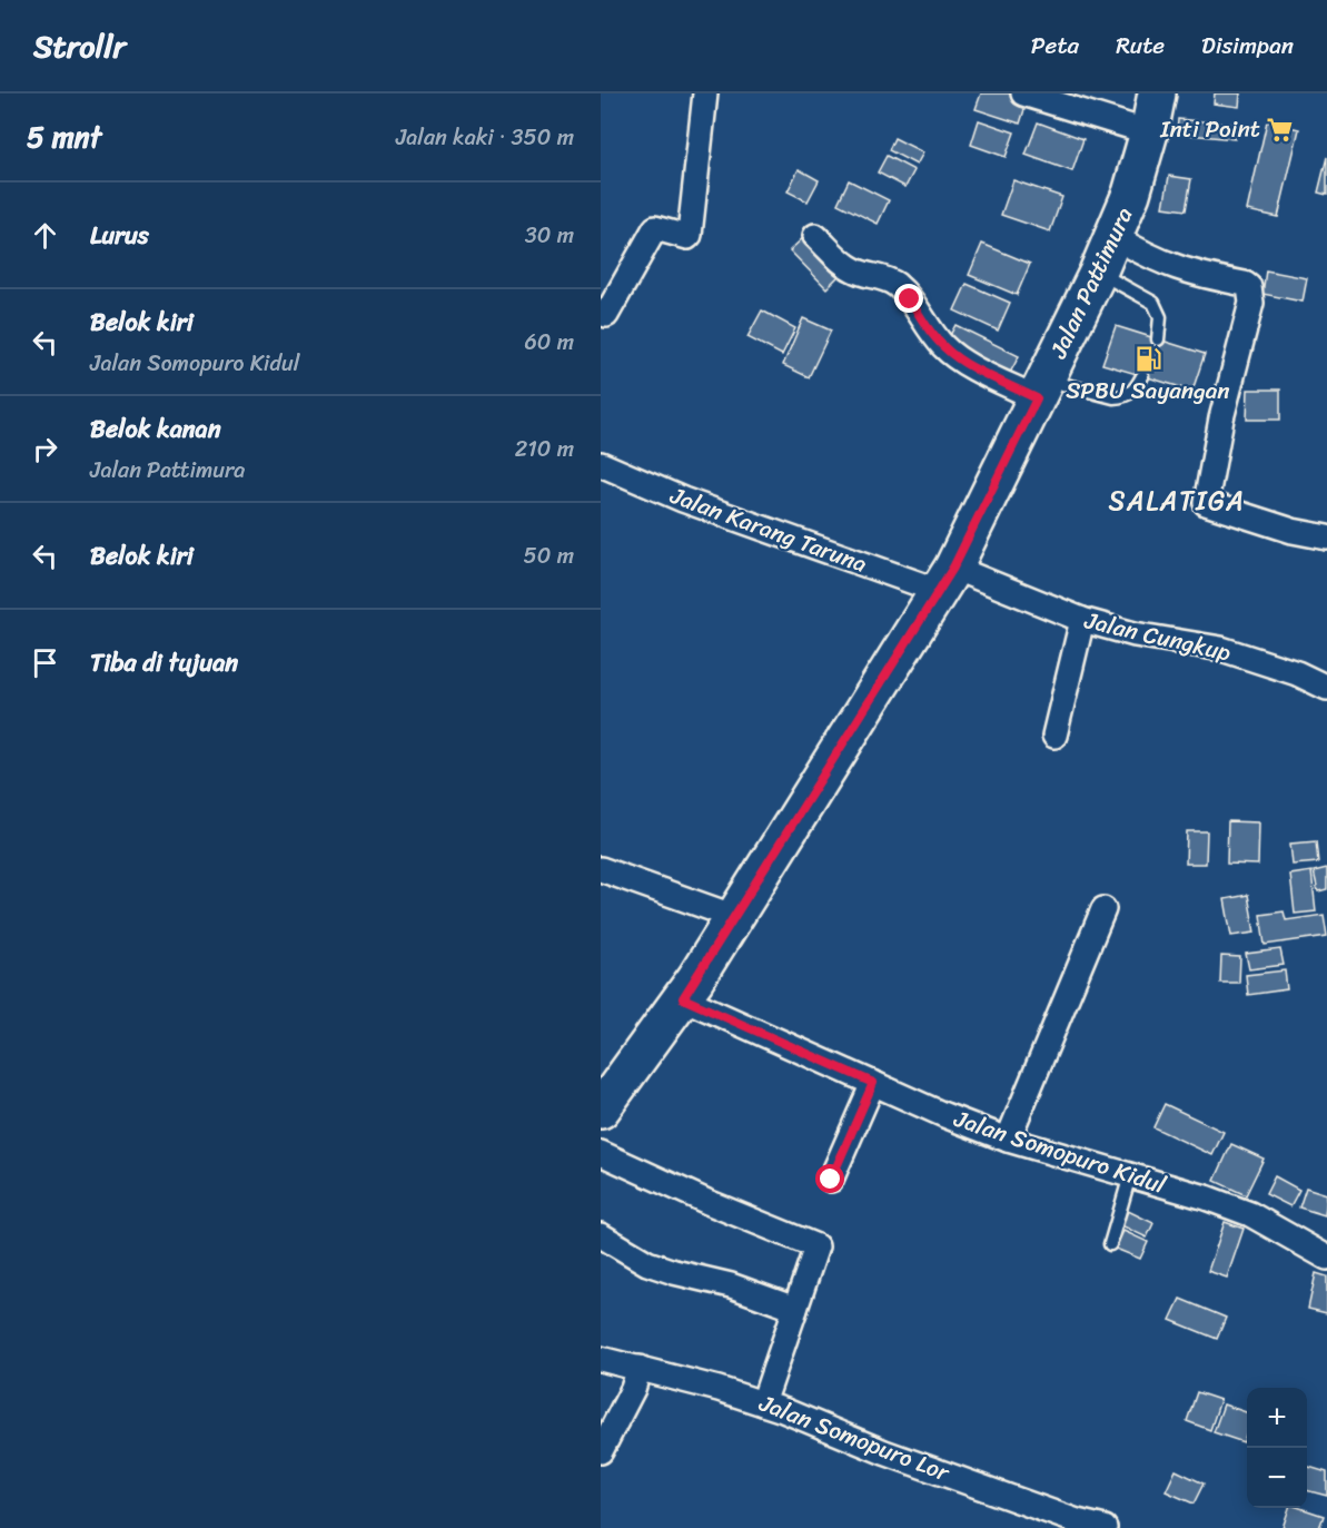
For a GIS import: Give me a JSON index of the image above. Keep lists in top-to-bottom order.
{
  "streets": {
    "main road": ["Jalan Pattimura"],
    "street": [
      "Jalan Karang Taruna",
      "Jalan Cungkup",
      "Jalan Somopuro Kidul",
      "Jalan Somopuro Lor"
    ]
  },
  "crossings": [
    ["Jalan Pattimura", "Jalan Karang Taruna"],
    ["Jalan Pattimura", "Jalan Cungkup"],
    ["Jalan Pattimura", "Jalan Somopuro Kidul"],
    ["Jalan Karang Taruna", "Jalan Cungkup"]
  ],
  "districts": ["SALATIGA"],
  "places": {
    "supermarket": ["Inti Point"],
    "fuel station": ["SPBU Sayangan"]
  },
  "page": {
    "header": "Strollr",
    "nav": ["Peta", "Rute", "Disimpan"],
    "heading": ["5 mnt", "Jalan kaki · 350 m"],
    "list": [
      ["Lurus", "30 m"],
      ["Belok kiri", "Jalan Somopuro Kidul", "60 m"],
      ["Belok kanan", "Jalan Pattimura", "210 m"],
      ["Belok kiri", "50 m"],
      "Tiba di tujuan"
    ],
    "map_buttons": ["+", "−"]
  }
}
